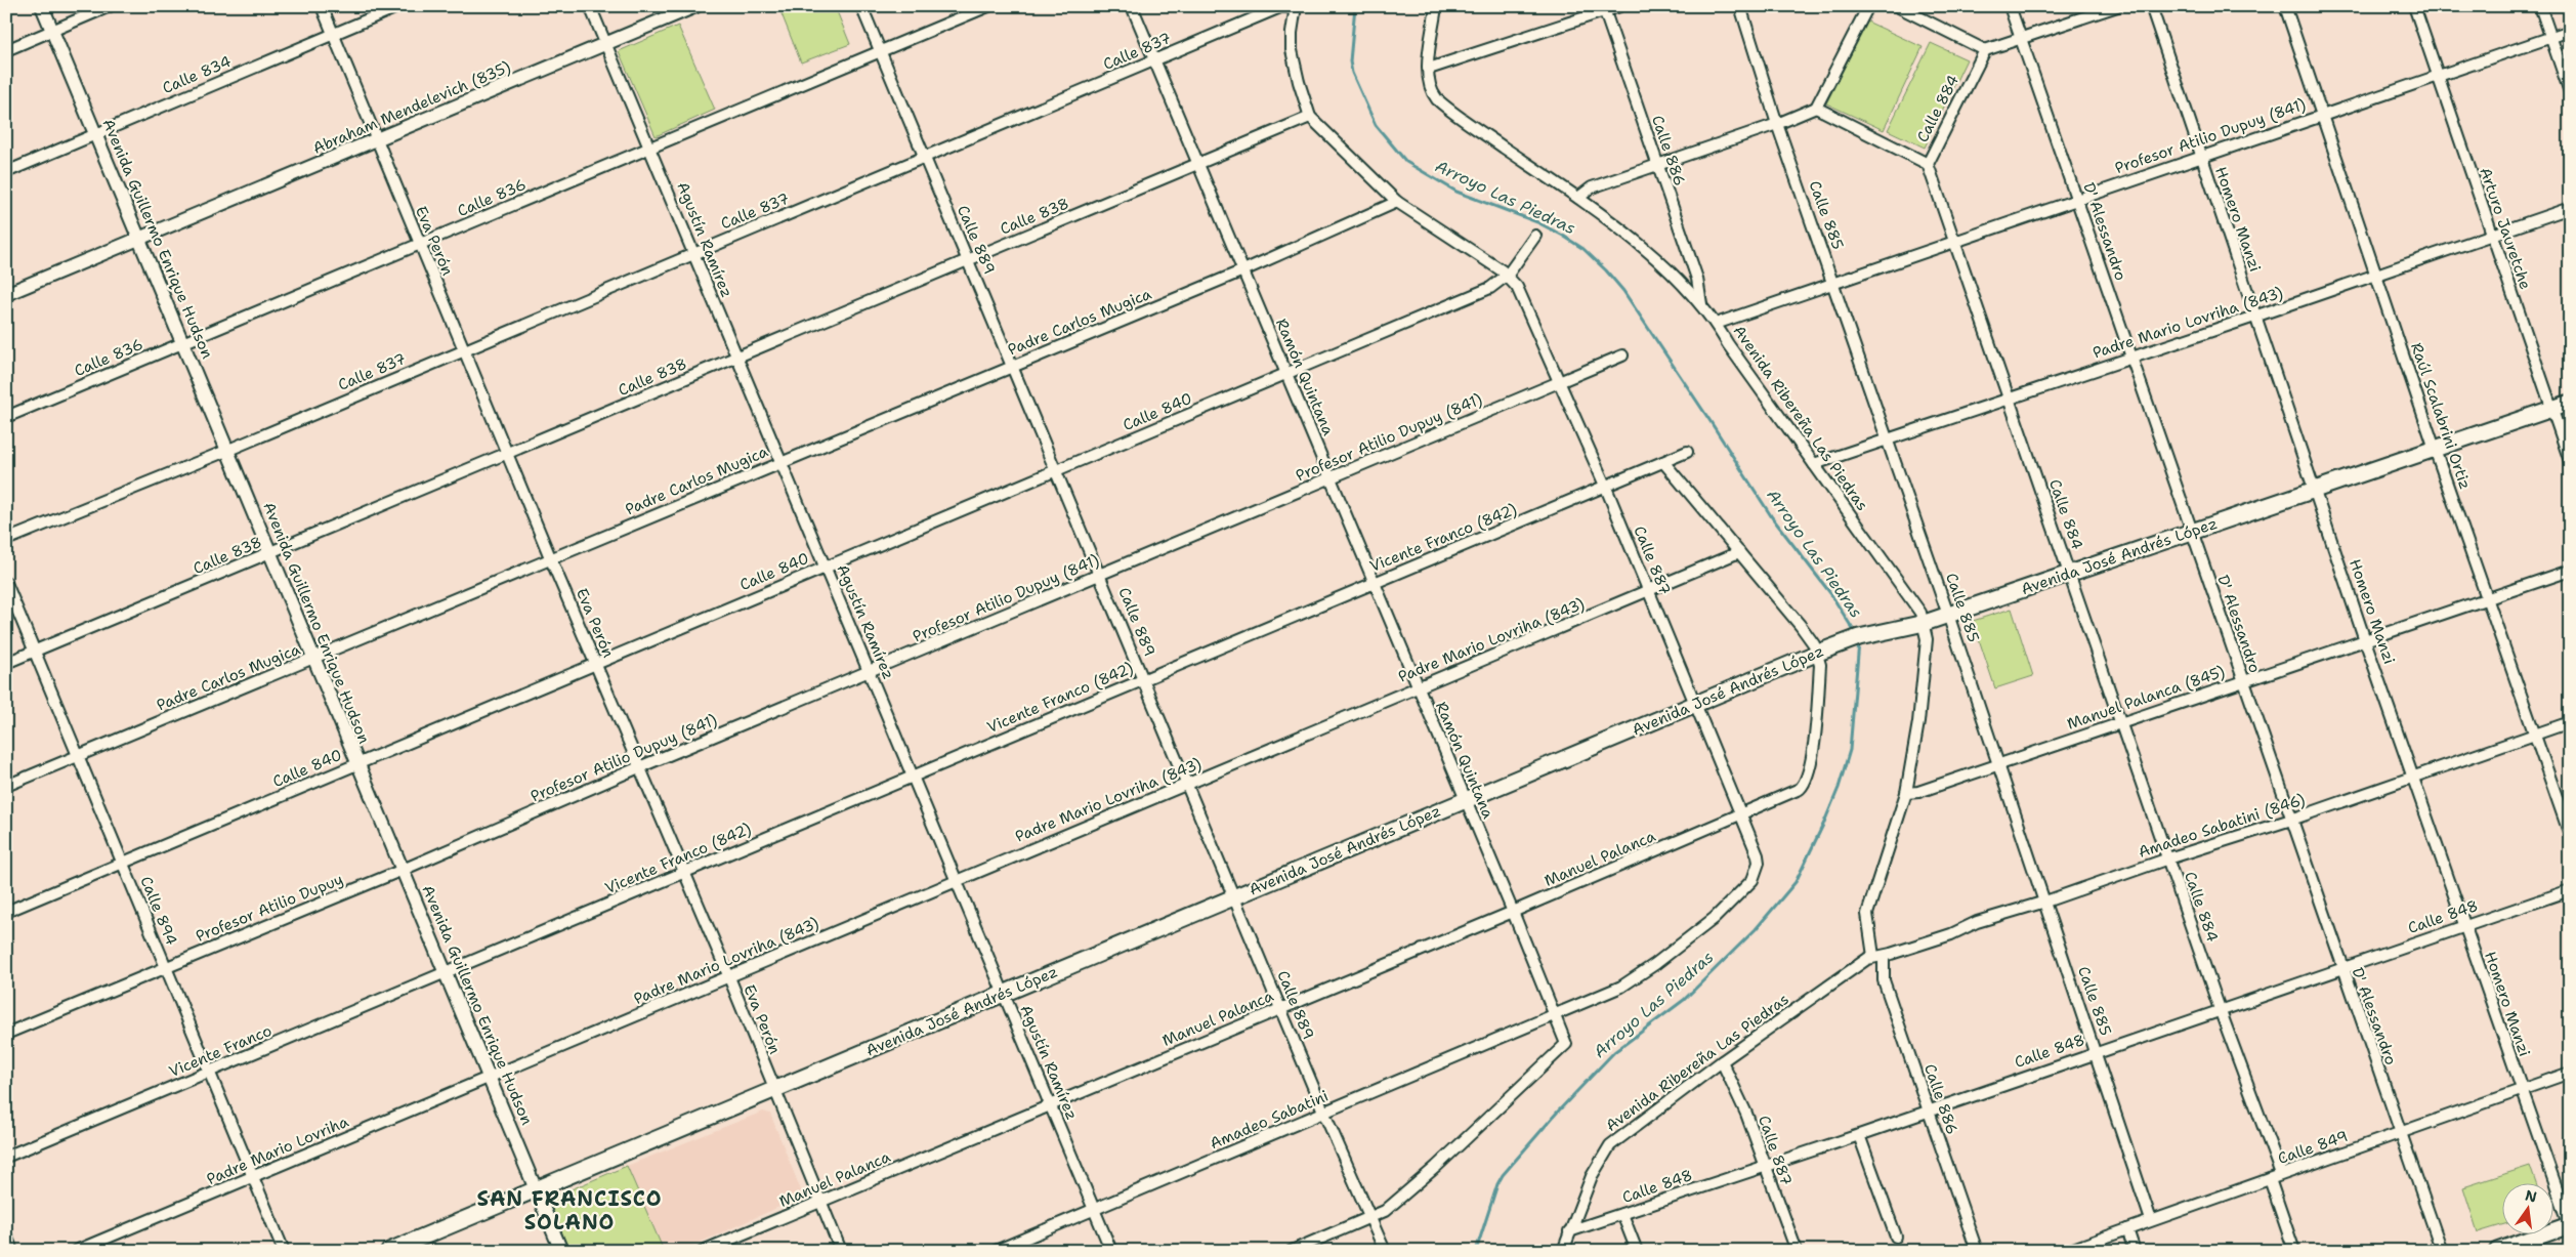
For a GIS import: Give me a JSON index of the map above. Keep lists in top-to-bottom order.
{
  "streets": {
    "main road": ["Avenida José Andrés López"],
    "street": [
      "Calle 837",
      "Calle 834",
      "Abraham Mendelevich (835)",
      "Calle 884",
      "Profesor Atilio Dupuy (841)",
      "Calle 886",
      "Calle 836",
      "Calle 885",
      "Calle 838",
      "Homero Manzi",
      "Arturo Jauretche",
      "D' Alessandro",
      "Avenida Guillermo Enrique Hudson",
      "Agustín Ramírez",
      "Calle 889",
      "Eva Perón",
      "Padre Carlos Mugica",
      "Padre Mario Lovriha (843)",
      "Ramón Quintana",
      "Calle 840",
      "Raúl Scalabrini Ortiz",
      "Avenida Ribereña Las Piedras",
      "Vicente Franco (842)",
      "Calle 887",
      "Manuel Palanca (845)",
      "Amadeo Sabatini (846)",
      "Manuel Palanca",
      "Profesor Atilio Dupuy",
      "Calle 894",
      "Calle 848",
      "Vicente Franco",
      "Amadeo Sabatini",
      "Calle 849",
      "Padre Mario Lovriha"
    ]
  },
  "crossings": [
    ["Calle 837", "Avenida Guillermo Enrique Hudson"],
    ["Calle 837", "Agustín Ramírez"],
    ["Calle 837", "Calle 889"],
    ["Calle 837", "Eva Perón"],
    ["Calle 837", "Ramón Quintana"],
    ["Calle 834", "Avenida Guillermo Enrique Hudson"],
    ["Calle 834", "Eva Perón"],
    ["Abraham Mendelevich (835)", "Avenida Guillermo Enrique Hudson"],
    ["Abraham Mendelevich (835)", "Agustín Ramírez"],
    ["Abraham Mendelevich (835)", "Eva Perón"],
    ["Calle 884", "Profesor Atilio Dupuy (841)"],
    ["Calle 884", "Padre Mario Lovriha (843)"],
    ["Calle 884", "Avenida José Andrés López"],
    ["Calle 884", "Manuel Palanca (845)"],
    ["Calle 884", "Amadeo Sabatini (846)"],
    ["Calle 884", "Calle 848"],
    ["Calle 884", "Calle 849"],
    ["Profesor Atilio Dupuy (841)", "Calle 885"],
    ["Profesor Atilio Dupuy (841)", "Homero Manzi"],
    ["Profesor Atilio Dupuy (841)", "Arturo Jauretche"],
    ["Profesor Atilio Dupuy (841)", "D' Alessandro"],
    ["Profesor Atilio Dupuy (841)", "Avenida Guillermo Enrique Hudson"],
    ["Profesor Atilio Dupuy (841)", "Agustín Ramírez"],
    ["Profesor Atilio Dupuy (841)", "Calle 889"],
    ["Profesor Atilio Dupuy (841)", "Eva Perón"],
    ["Profesor Atilio Dupuy (841)", "Ramón Quintana"],
    ["Profesor Atilio Dupuy (841)", "Raúl Scalabrini Ortiz"],
    ["Profesor Atilio Dupuy (841)", "Avenida Ribereña Las Piedras"],
    ["Profesor Atilio Dupuy (841)", "Calle 887"],
    ["Profesor Atilio Dupuy (841)", "Profesor Atilio Dupuy"],
    ["Calle 886", "Avenida Ribereña Las Piedras"],
    ["Calle 886", "Amadeo Sabatini (846)"],
    ["Calle 886", "Calle 848"],
    ["Calle 836", "Avenida Guillermo Enrique Hudson"],
    ["Calle 836", "Agustín Ramírez"],
    ["Calle 836", "Calle 889"],
    ["Calle 836", "Eva Perón"],
    ["Calle 885", "Padre Mario Lovriha (843)"],
    ["Calle 885", "Avenida José Andrés López"],
    ["Calle 885", "Manuel Palanca (845)"],
    ["Calle 885", "Amadeo Sabatini (846)"],
    ["Calle 885", "Calle 848"],
    ["Calle 885", "Calle 849"],
    ["Calle 838", "Avenida Guillermo Enrique Hudson"],
    ["Calle 838", "Agustín Ramírez"],
    ["Calle 838", "Calle 889"],
    ["Calle 838", "Eva Perón"],
    ["Calle 838", "Ramón Quintana"],
    ["Calle 838", "Calle 894"],
    ["Homero Manzi", "Padre Mario Lovriha (843)"],
    ["Homero Manzi", "Avenida José Andrés López"],
    ["Homero Manzi", "Manuel Palanca (845)"],
    ["Homero Manzi", "Amadeo Sabatini (846)"],
    ["Homero Manzi", "Calle 848"],
    ["Homero Manzi", "Calle 849"],
    ["Arturo Jauretche", "Padre Mario Lovriha (843)"],
    ["Arturo Jauretche", "Avenida José Andrés López"],
    ["D' Alessandro", "Padre Mario Lovriha (843)"],
    ["D' Alessandro", "Avenida José Andrés López"],
    ["D' Alessandro", "Manuel Palanca (845)"],
    ["D' Alessandro", "Amadeo Sabatini (846)"],
    ["D' Alessandro", "Calle 848"],
    ["D' Alessandro", "Calle 849"],
    ["Avenida Guillermo Enrique Hudson", "Padre Carlos Mugica"],
    ["Avenida Guillermo Enrique Hudson", "Padre Mario Lovriha (843)"],
    ["Avenida Guillermo Enrique Hudson", "Calle 840"],
    ["Avenida Guillermo Enrique Hudson", "Vicente Franco (842)"],
    ["Avenida Guillermo Enrique Hudson", "Avenida José Andrés López"],
    ["Avenida Guillermo Enrique Hudson", "Profesor Atilio Dupuy"],
    ["Avenida Guillermo Enrique Hudson", "Vicente Franco"],
    ["Avenida Guillermo Enrique Hudson", "Padre Mario Lovriha"],
    ["Agustín Ramírez", "Padre Carlos Mugica"],
    ["Agustín Ramírez", "Padre Mario Lovriha (843)"],
    ["Agustín Ramírez", "Calle 840"],
    ["Agustín Ramírez", "Vicente Franco (842)"],
    ["Agustín Ramírez", "Avenida José Andrés López"],
    ["Agustín Ramírez", "Manuel Palanca"],
    ["Agustín Ramírez", "Amadeo Sabatini"],
    ["Calle 889", "Padre Carlos Mugica"],
    ["Calle 889", "Padre Mario Lovriha (843)"],
    ["Calle 889", "Ramón Quintana"],
    ["Calle 889", "Calle 840"],
    ["Calle 889", "Vicente Franco (842)"],
    ["Calle 889", "Avenida José Andrés López"],
    ["Calle 889", "Manuel Palanca"],
    ["Calle 889", "Amadeo Sabatini"],
    ["Eva Perón", "Padre Carlos Mugica"],
    ["Eva Perón", "Padre Mario Lovriha (843)"],
    ["Eva Perón", "Calle 840"],
    ["Eva Perón", "Vicente Franco (842)"],
    ["Eva Perón", "Avenida José Andrés López"],
    ["Eva Perón", "Manuel Palanca"],
    ["Padre Carlos Mugica", "Ramón Quintana"],
    ["Padre Carlos Mugica", "Calle 894"],
    ["Padre Mario Lovriha (843)", "Ramón Quintana"],
    ["Padre Mario Lovriha (843)", "Raúl Scalabrini Ortiz"],
    ["Padre Mario Lovriha (843)", "Avenida Ribereña Las Piedras"],
    ["Padre Mario Lovriha (843)", "Calle 887"],
    ["Padre Mario Lovriha (843)", "Padre Mario Lovriha"],
    ["Ramón Quintana", "Calle 840"],
    ["Ramón Quintana", "Vicente Franco (842)"],
    ["Ramón Quintana", "Avenida José Andrés López"],
    ["Ramón Quintana", "Calle 887"],
    ["Ramón Quintana", "Manuel Palanca"],
    ["Ramón Quintana", "Amadeo Sabatini"],
    ["Calle 840", "Calle 887"],
    ["Calle 840", "Calle 894"],
    ["Raúl Scalabrini Ortiz", "Avenida José Andrés López"],
    ["Raúl Scalabrini Ortiz", "Manuel Palanca (845)"],
    ["Raúl Scalabrini Ortiz", "Amadeo Sabatini (846)"],
    ["Avenida Ribereña Las Piedras", "Avenida José Andrés López"],
    ["Avenida Ribereña Las Piedras", "Calle 887"],
    ["Avenida Ribereña Las Piedras", "Manuel Palanca (845)"],
    ["Avenida Ribereña Las Piedras", "Amadeo Sabatini (846)"],
    ["Avenida Ribereña Las Piedras", "Calle 848"],
    ["Vicente Franco (842)", "Calle 887"],
    ["Vicente Franco (842)", "Vicente Franco"],
    ["Avenida José Andrés López", "Calle 887"],
    ["Avenida José Andrés López", "Manuel Palanca"],
    ["Calle 887", "Manuel Palanca"],
    ["Calle 887", "Calle 848"],
    ["Calle 887", "Amadeo Sabatini"],
    ["Profesor Atilio Dupuy", "Calle 894"],
    ["Calle 894", "Vicente Franco"],
    ["Calle 894", "Padre Mario Lovriha"]
  ],
  "districts": ["SAN FRANCISCO SOLANO"],
  "water": ["Arroyo Las Piedras"],
  "north": "top"
}
